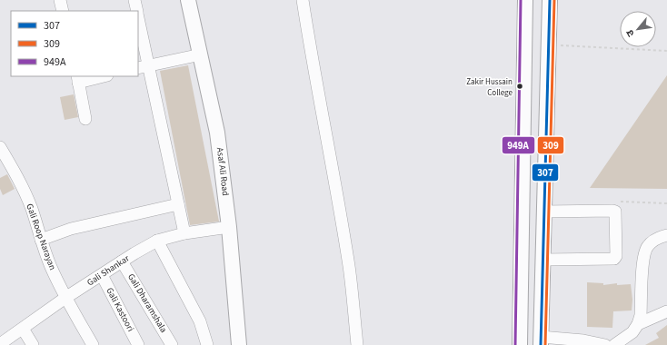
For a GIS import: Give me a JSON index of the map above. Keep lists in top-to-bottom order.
{
  "streets": {
    "main road": ["Asaf Ali Road"],
    "street": [
      "Gali Roop Narayan",
      "Gali Shankar",
      "Gali Dharamshala",
      "Gali Kastoori"
    ]
  },
  "crossings": [
    ["Asaf Ali Road", "Gali Shankar"],
    ["Gali Roop Narayan", "Gali Shankar"],
    ["Gali Shankar", "Gali Dharamshala"],
    ["Gali Shankar", "Gali Kastoori"]
  ],
  "places": ["Zakir Hussain College"],
  "lines": ["transit line 307", "transit line 309", "transit line 949A"],
  "legend": ["307", "309", "949A"],
  "north": "bottom left"
}
